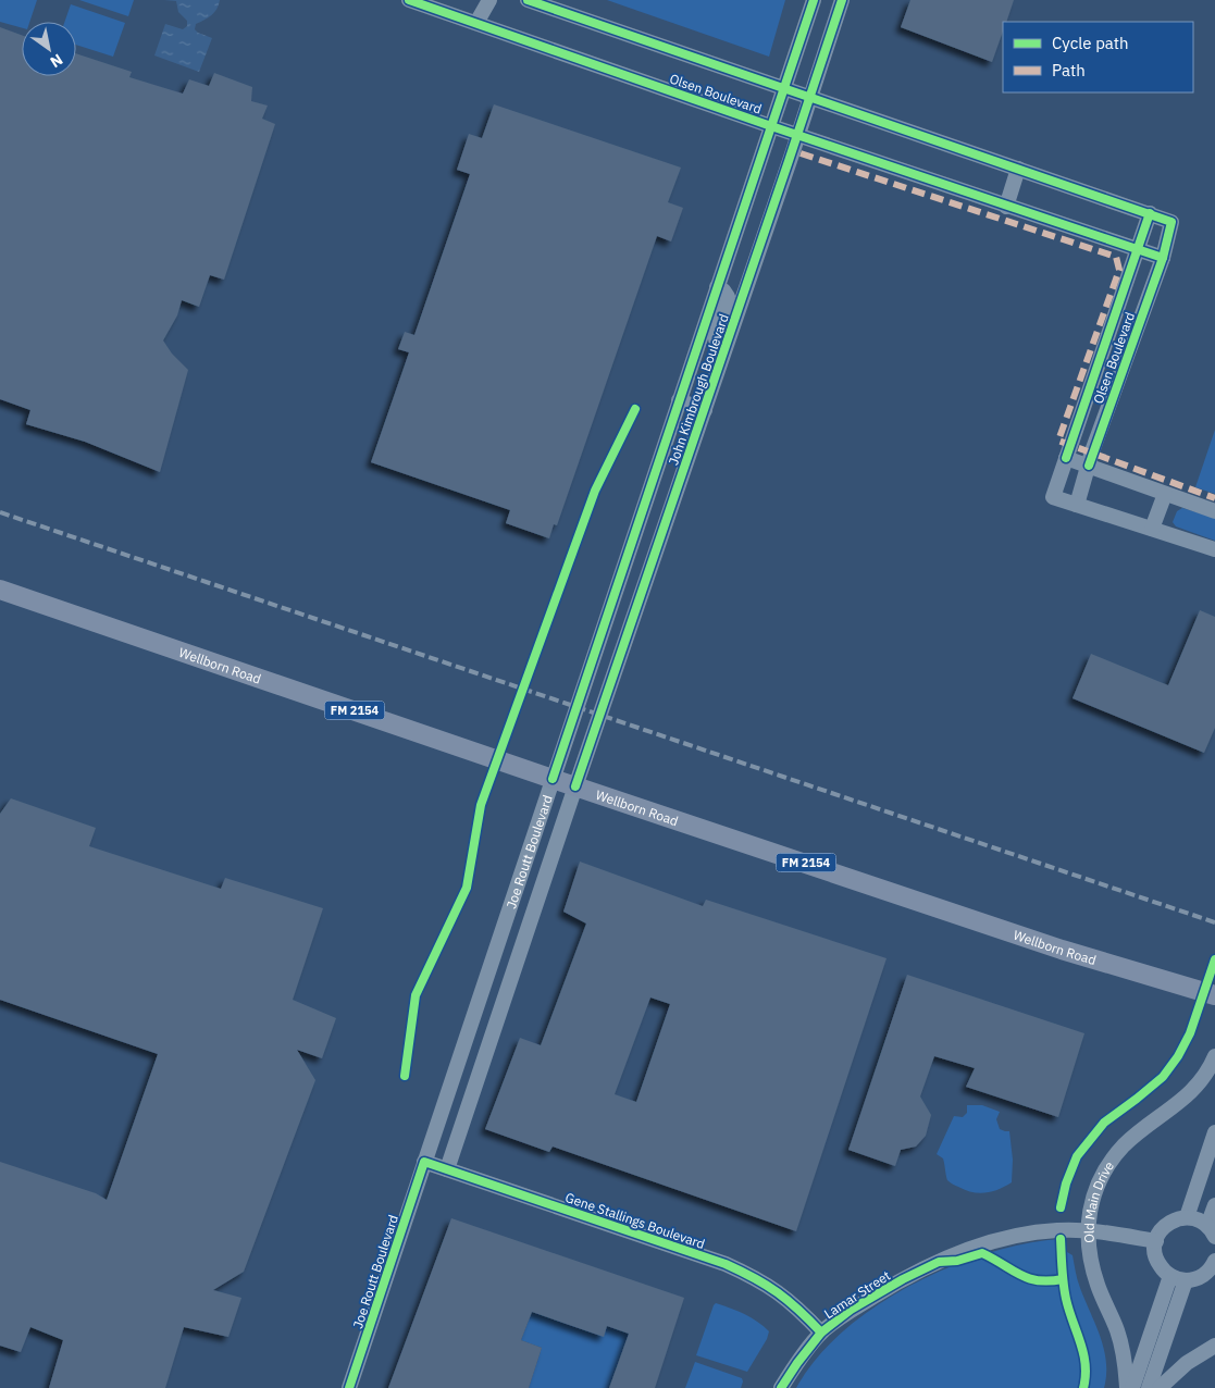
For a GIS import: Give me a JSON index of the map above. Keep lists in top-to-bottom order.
{
  "streets": {
    "main road": ["Wellborn Road", "FM 2154"],
    "street": [
      "Olsen Boulevard",
      "John Kimbrough Boulevard",
      "Joe Routt Boulevard",
      "Old Main Drive",
      "Gene Stallings Boulevard",
      "Lamar Street"
    ]
  },
  "crossings": [
    ["Olsen Boulevard", "John Kimbrough Boulevard"],
    ["John Kimbrough Boulevard", "Wellborn Road"],
    ["John Kimbrough Boulevard", "Joe Routt Boulevard"],
    ["Wellborn Road", "Joe Routt Boulevard"],
    ["Joe Routt Boulevard", "Gene Stallings Boulevard"],
    ["Old Main Drive", "Lamar Street"],
    ["Gene Stallings Boulevard", "Lamar Street"]
  ],
  "legend": ["Cycle path", "Path"],
  "north": "bottom right"
}
